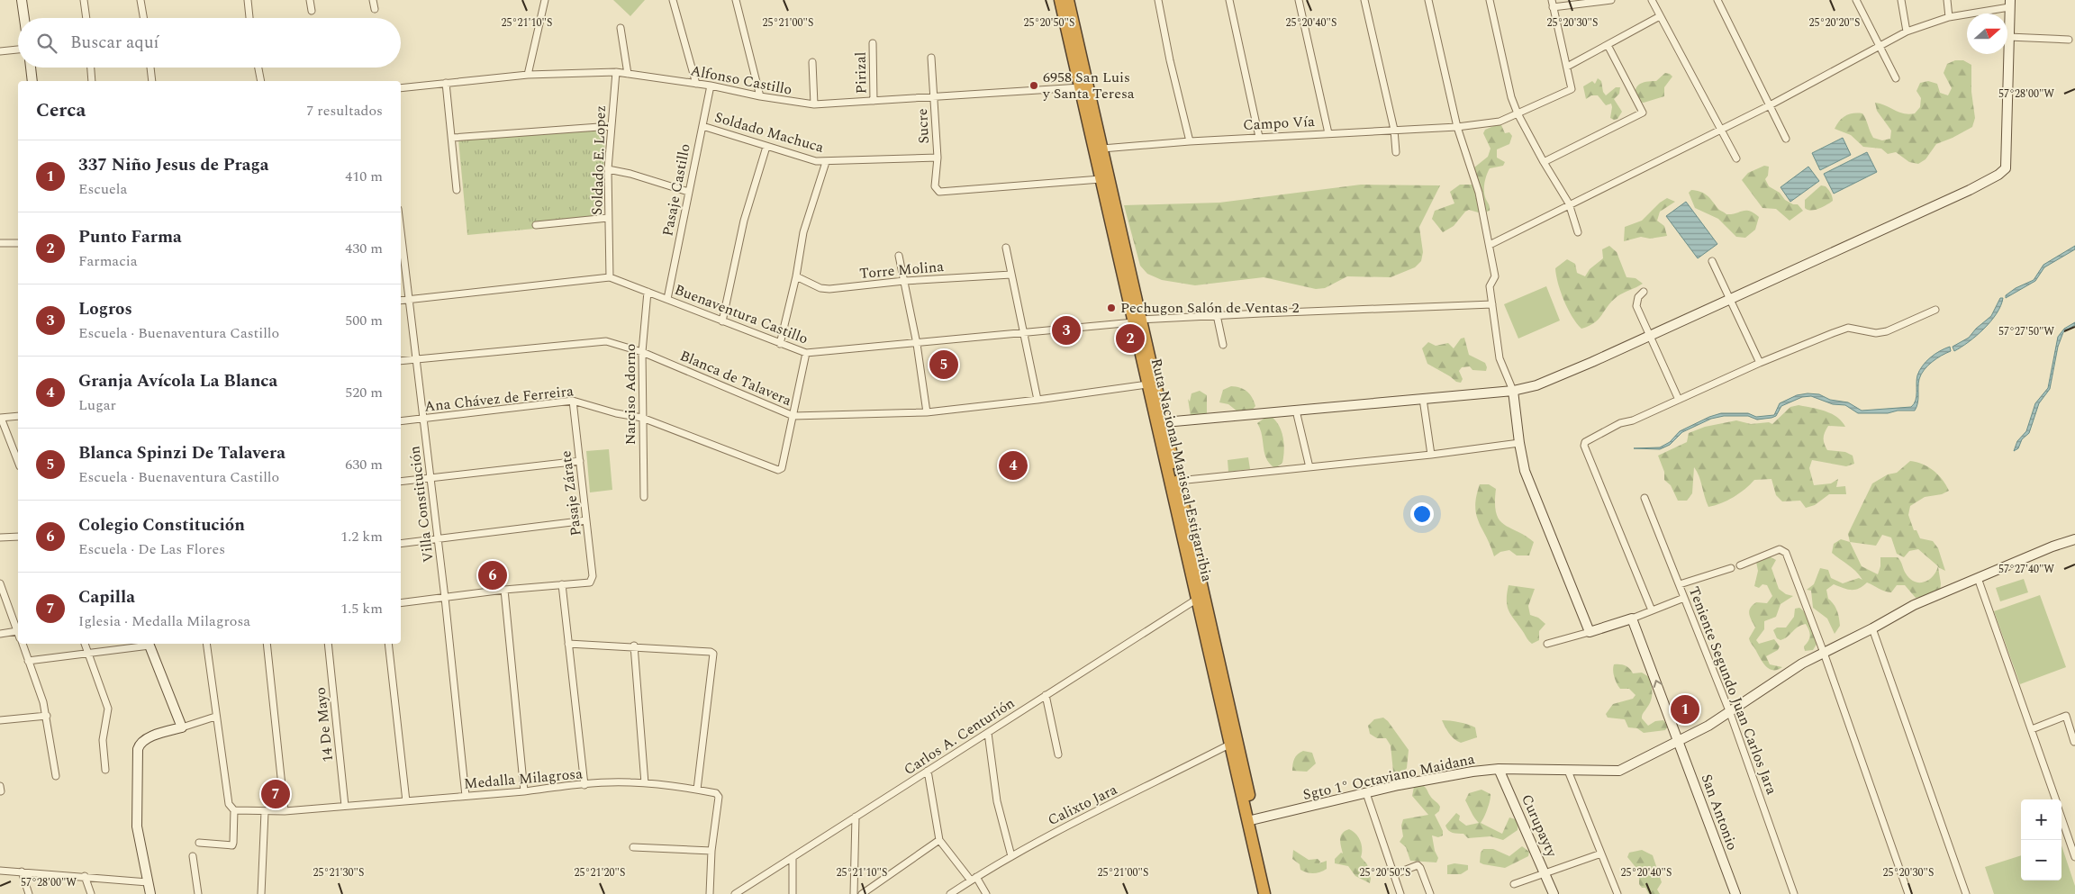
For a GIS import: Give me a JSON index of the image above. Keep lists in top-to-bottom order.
{
  "streets": {
    "highway": ["Ruta Nacional Mariscal Estigarribia"],
    "street": [
      "Pirizal",
      "Alfonso Castillo",
      "Campo Vía",
      "Sucre",
      "Soldado Machuca",
      "Soldado E. Lopez",
      "Pasaje Castillo",
      "Torre Molina",
      "Buenaventura Castillo",
      "Blanca de Talavera",
      "Narciso Adorno",
      "Ana Chávez de Ferreira",
      "Pasaje Zárate",
      "Villa Constitución",
      "Teniente Segundo Juan Carlos Jara",
      "14 De Mayo",
      "Carlos A. Centurión",
      "Sgto 1° Octaviano Maidana",
      "Medalla Milagrosa",
      "Calixto Jara",
      "San Antonio",
      "Curupayty"
    ]
  },
  "crossings": [
    ["Pirizal", "Alfonso Castillo"],
    ["Alfonso Castillo", "Sucre"],
    ["Alfonso Castillo", "Soldado E. Lopez"],
    ["Alfonso Castillo", "Pasaje Castillo"],
    ["Alfonso Castillo", "Ruta Nacional Mariscal Estigarribia"],
    ["Campo Vía", "Ruta Nacional Mariscal Estigarribia"],
    ["Sucre", "Soldado Machuca"],
    ["Sucre", "Ruta Nacional Mariscal Estigarribia"],
    ["Soldado Machuca", "Pasaje Castillo"],
    ["Soldado E. Lopez", "Buenaventura Castillo"],
    ["Pasaje Castillo", "Buenaventura Castillo"],
    ["Buenaventura Castillo", "Narciso Adorno"],
    ["Buenaventura Castillo", "Ruta Nacional Mariscal Estigarribia"],
    ["Buenaventura Castillo", "Villa Constitución"],
    ["Blanca de Talavera", "Narciso Adorno"],
    ["Blanca de Talavera", "Ana Chávez de Ferreira"],
    ["Blanca de Talavera", "Ruta Nacional Mariscal Estigarribia"],
    ["Blanca de Talavera", "Villa Constitución"],
    ["Narciso Adorno", "Ana Chávez de Ferreira"],
    ["Ana Chávez de Ferreira", "Pasaje Zárate"],
    ["Ana Chávez de Ferreira", "Villa Constitución"],
    ["Ruta Nacional Mariscal Estigarribia", "Carlos A. Centurión"],
    ["Ruta Nacional Mariscal Estigarribia", "Sgto 1° Octaviano Maidana"],
    ["Ruta Nacional Mariscal Estigarribia", "Calixto Jara"],
    ["Villa Constitución", "Medalla Milagrosa"],
    ["Teniente Segundo Juan Carlos Jara", "Sgto 1° Octaviano Maidana"],
    ["14 De Mayo", "Medalla Milagrosa"],
    ["Sgto 1° Octaviano Maidana", "San Antonio"],
    ["Sgto 1° Octaviano Maidana", "Curupayty"]
  ],
  "one_way": ["San Antonio"],
  "places": ["6958 San Luis y Santa Teresa", "Pechugon Salón de Ventas 2"],
  "north": "right",
  "page": {
    "search": "Buscar aquí",
    "heading": ["Cerca", "7 resultados"],
    "list": [
      {
        "mark": "1",
        "name": "337 Niño Jesus de Praga",
        "note": "Escuela",
        "value": "410 m"
      },
      {
        "mark": "2",
        "name": "Punto Farma",
        "note": "Farmacia",
        "value": "430 m"
      },
      {
        "mark": "3",
        "name": "Logros",
        "note": "Escuela · Buenaventura Castillo",
        "value": "500 m"
      },
      {
        "mark": "4",
        "name": "Granja Avícola La Blanca",
        "note": "Lugar",
        "value": "520 m"
      },
      {
        "mark": "5",
        "name": "Blanca Spinzi De Talavera",
        "note": "Escuela · Buenaventura Castillo",
        "value": "630 m"
      },
      {
        "mark": "6",
        "name": "Colegio Constitución",
        "note": "Escuela · De Las Flores",
        "value": "1.2 km"
      },
      {
        "mark": "7",
        "name": "Capilla",
        "note": "Iglesia · Medalla Milagrosa",
        "value": "1.5 km"
      }
    ],
    "pins": [
      "3",
      "2",
      "5",
      "4",
      "6",
      "1",
      "7"
    ],
    "map_buttons": ["+", "−"]
  },
  "coordinates": [
    "25°20'30\"S",
    "25°21'10\"S",
    "25°21'00\"S",
    "25°20'50\"S",
    "25°20'40\"S",
    "25°20'20\"S",
    "57°28'00\"W",
    "57°27'50\"W",
    "57°27'40\"W",
    "25°21'30\"S",
    "25°21'20\"S"
  ]
}
